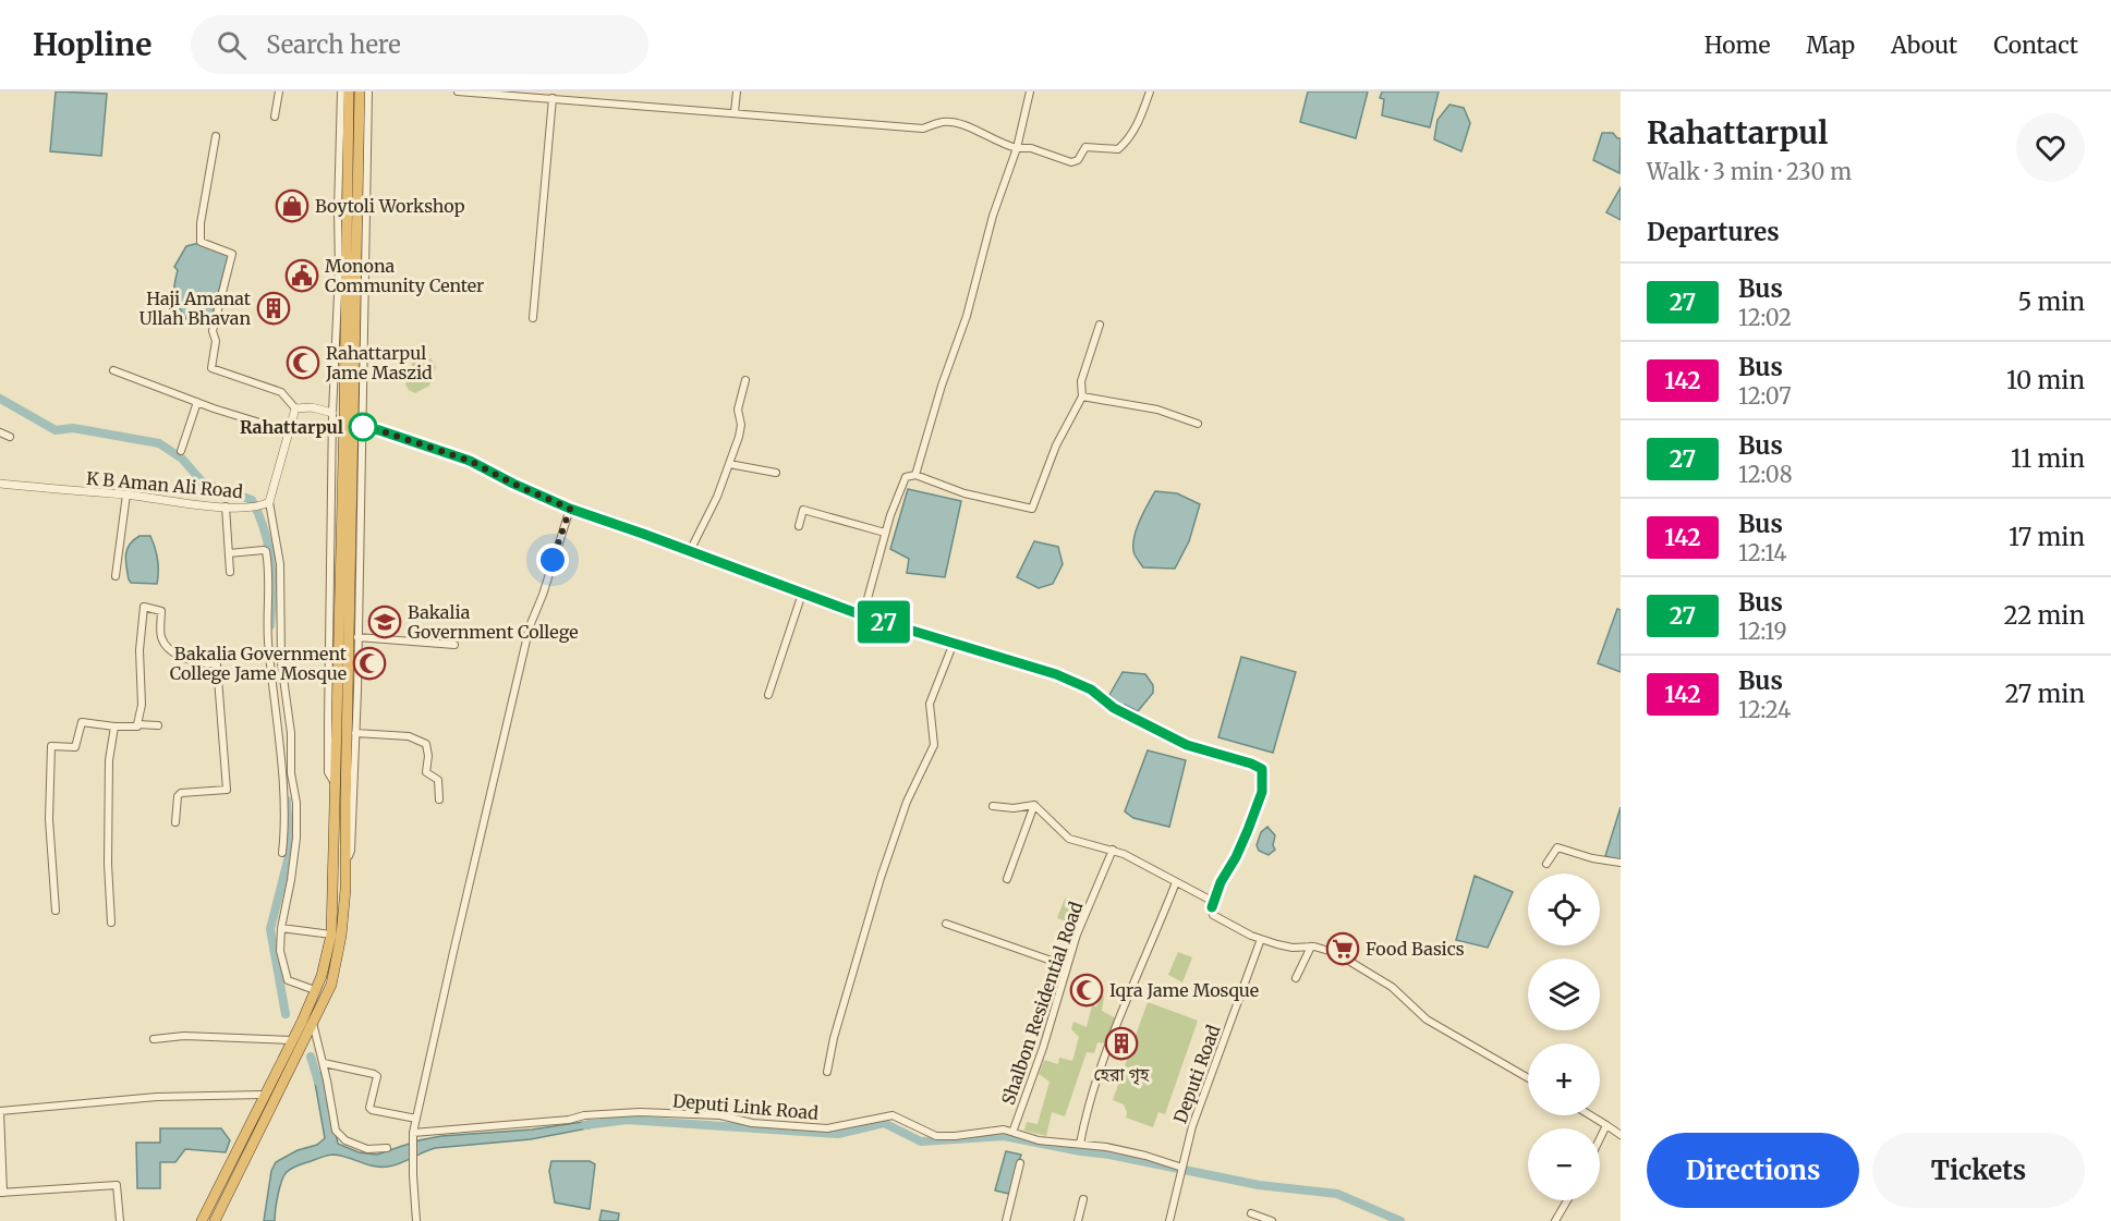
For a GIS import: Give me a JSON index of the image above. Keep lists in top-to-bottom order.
{
  "streets": {
    "street": [
      "K B Aman Ali Road",
      "Shalbon Residential Road",
      "Deputi Road",
      "Deputi Link Road"
    ]
  },
  "crossings": [
    ["Deputi Road", "Deputi Link Road"]
  ],
  "places": {
    "shop": ["Boytoli Workshop"],
    "public building": ["Monona Community Center"],
    "building": ["Haji Amanat Ullah Bhavan", "হেরা গৃহ"],
    "mosque": ["Rahattarpul Jame Maszid", "Bakalia Government College Jame Mosque", "Iqra Jame Mosque"],
    "other": ["Rahattarpul"],
    "school or university": ["Bakalia Government College"],
    "supermarket": ["Food Basics"]
  },
  "lines": ["bus line 27"],
  "page": {
    "header": "Hopline",
    "search": "Search here",
    "nav": [
      "Home",
      "Map",
      "About",
      "Contact"
    ],
    "on_map": "27",
    "heading": [
      ["Rahattarpul", "Walk · 3 min · 230 m"],
      "Departures"
    ],
    "list": [
      {
        "mark": "27",
        "name": "Bus",
        "note": "12:02",
        "value": "5 min"
      },
      {
        "mark": "142",
        "name": "Bus",
        "note": "12:07",
        "value": "10 min"
      },
      {
        "mark": "27",
        "name": "Bus",
        "note": "12:08",
        "value": "11 min"
      },
      {
        "mark": "142",
        "name": "Bus",
        "note": "12:14",
        "value": "17 min"
      },
      {
        "mark": "27",
        "name": "Bus",
        "note": "12:19",
        "value": "22 min"
      },
      {
        "mark": "142",
        "name": "Bus",
        "note": "12:24",
        "value": "27 min"
      }
    ],
    "map_buttons": ["+", "−"],
    "buttons": ["Directions", "Tickets"]
  }
}
